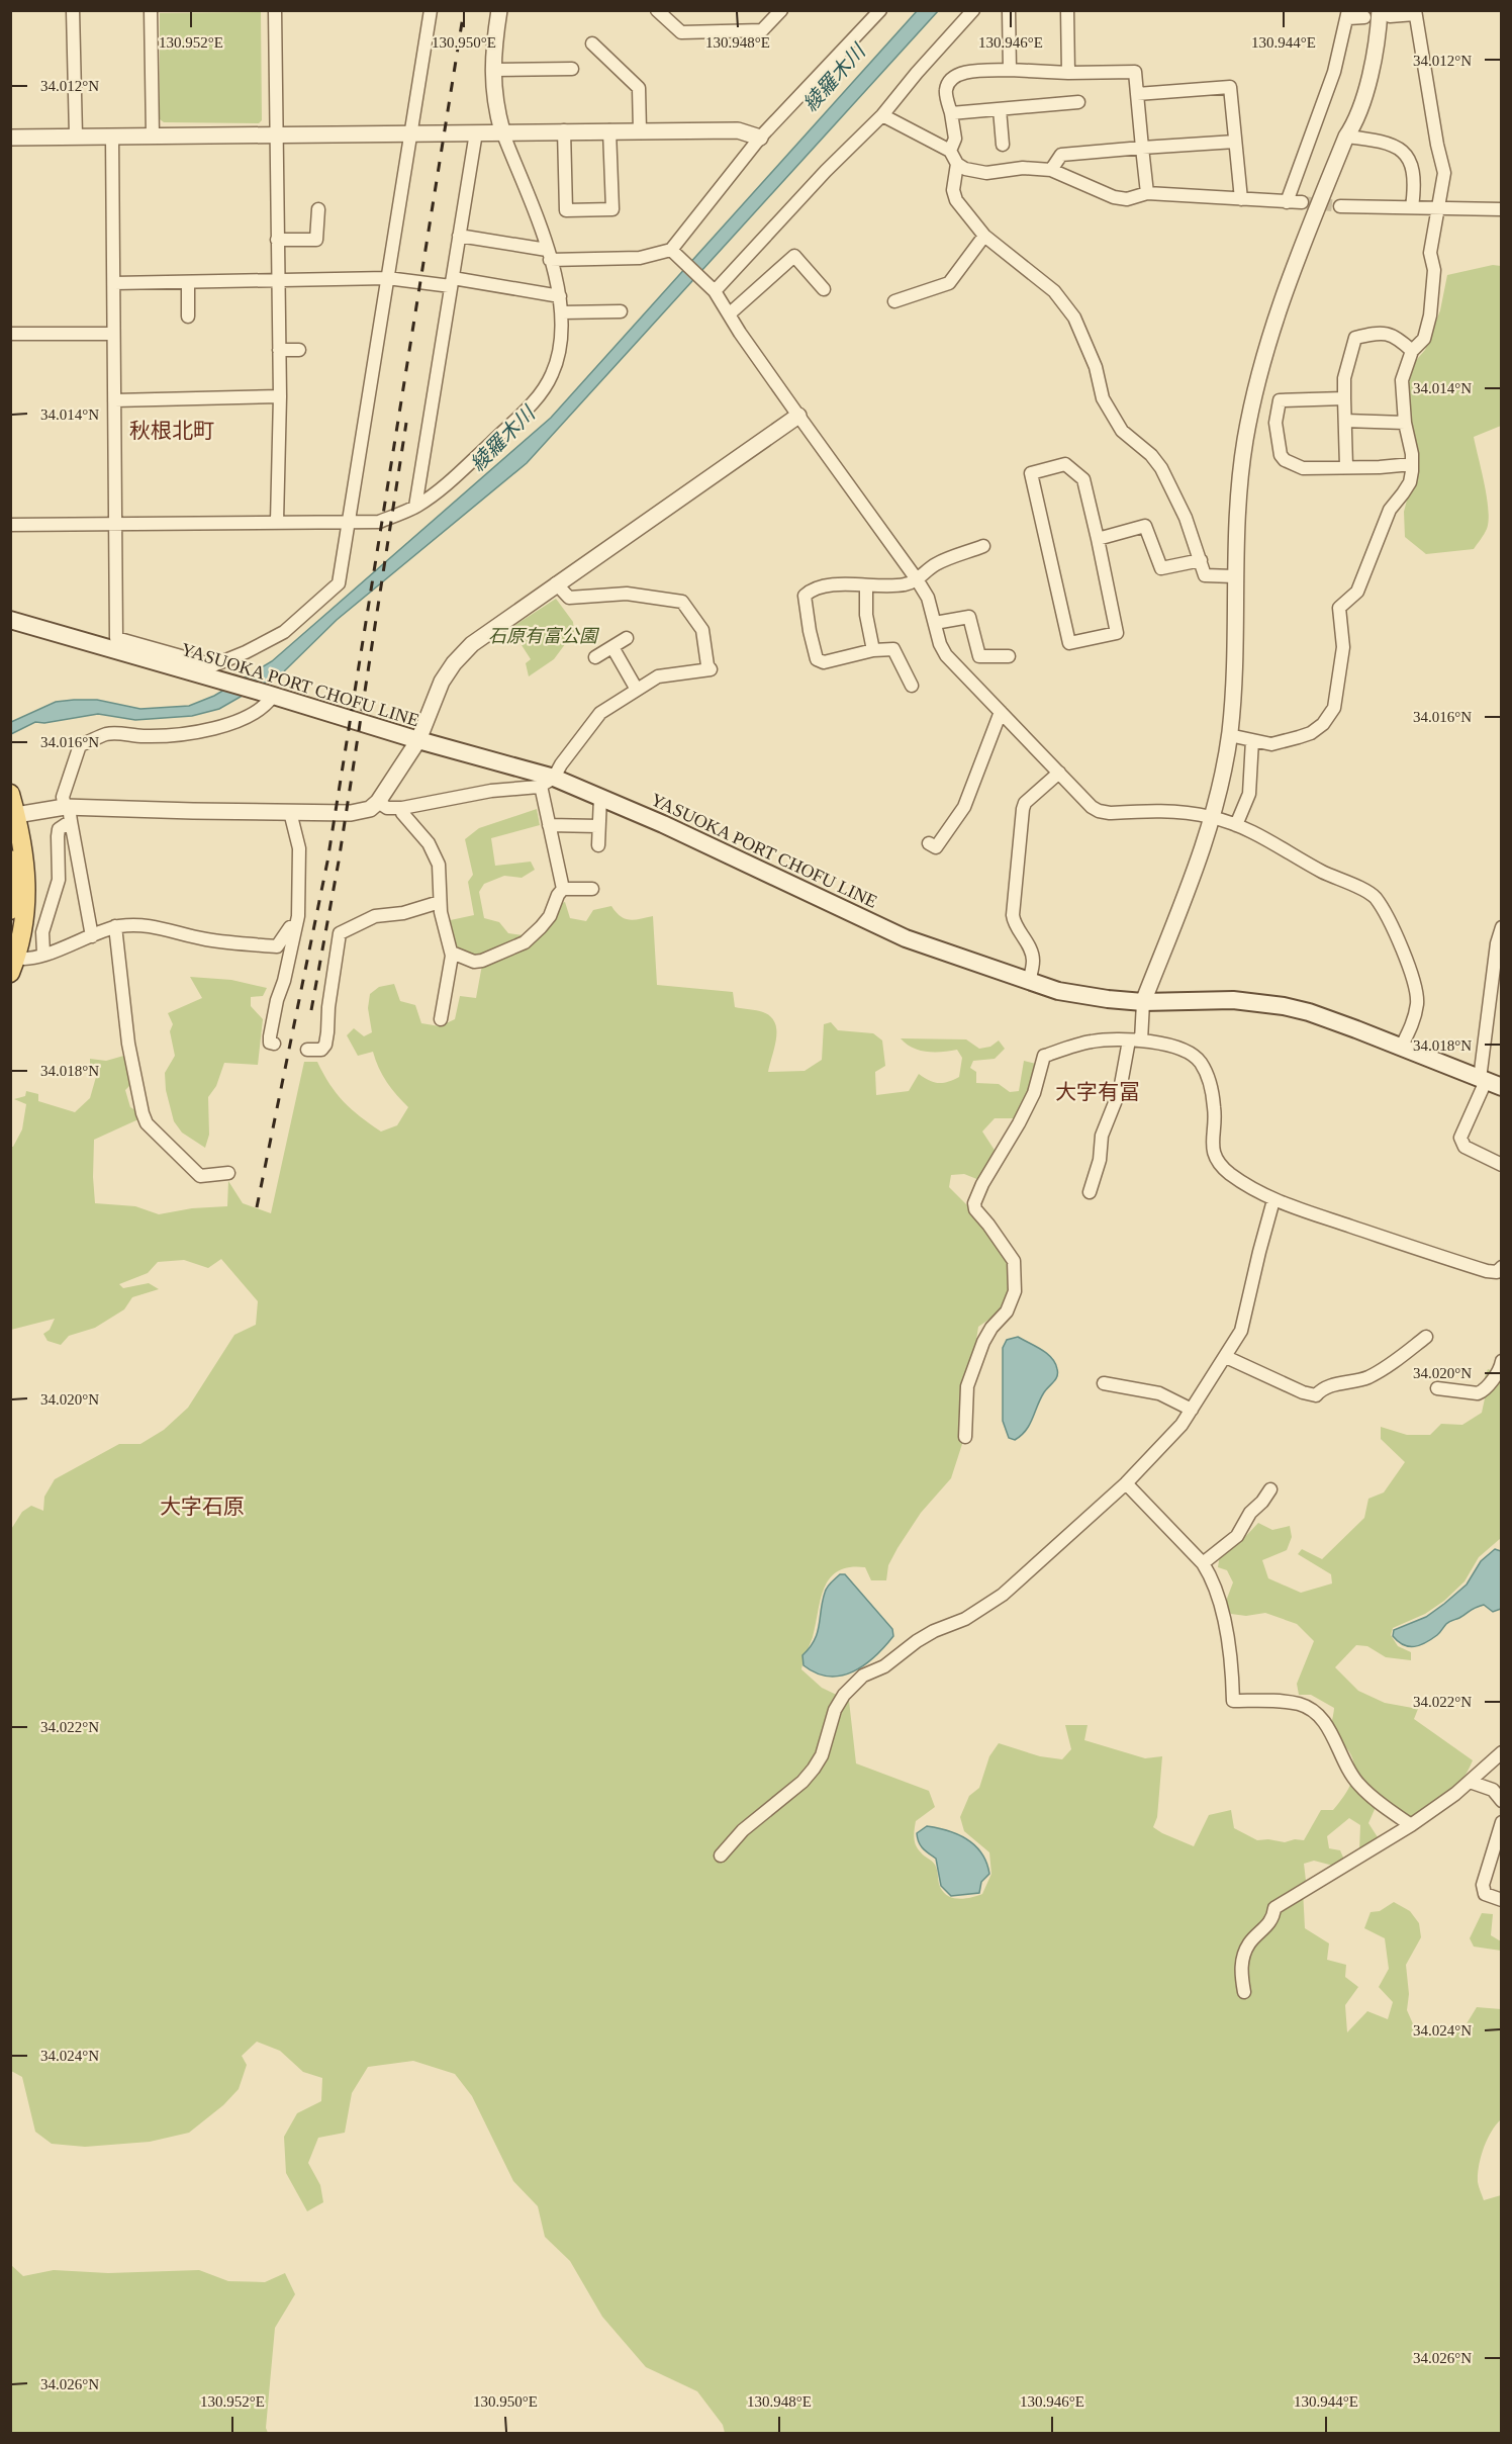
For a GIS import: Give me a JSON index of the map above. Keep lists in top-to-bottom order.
{
  "streets": {
    "main road": ["YASUOKA PORT CHOFU LINE"]
  },
  "districts": ["秋根北町", "大字有冨", "大字石原"],
  "water": ["綾羅木川"],
  "parks": ["石原有富公園"],
  "coordinates": [
    "130.952°E",
    "130.950°E",
    "130.948°E",
    "130.946°E",
    "130.944°E",
    "34.012°N",
    "34.014°N",
    "34.016°N",
    "34.018°N",
    "34.020°N",
    "34.022°N",
    "34.024°N",
    "34.026°N"
  ]
}
